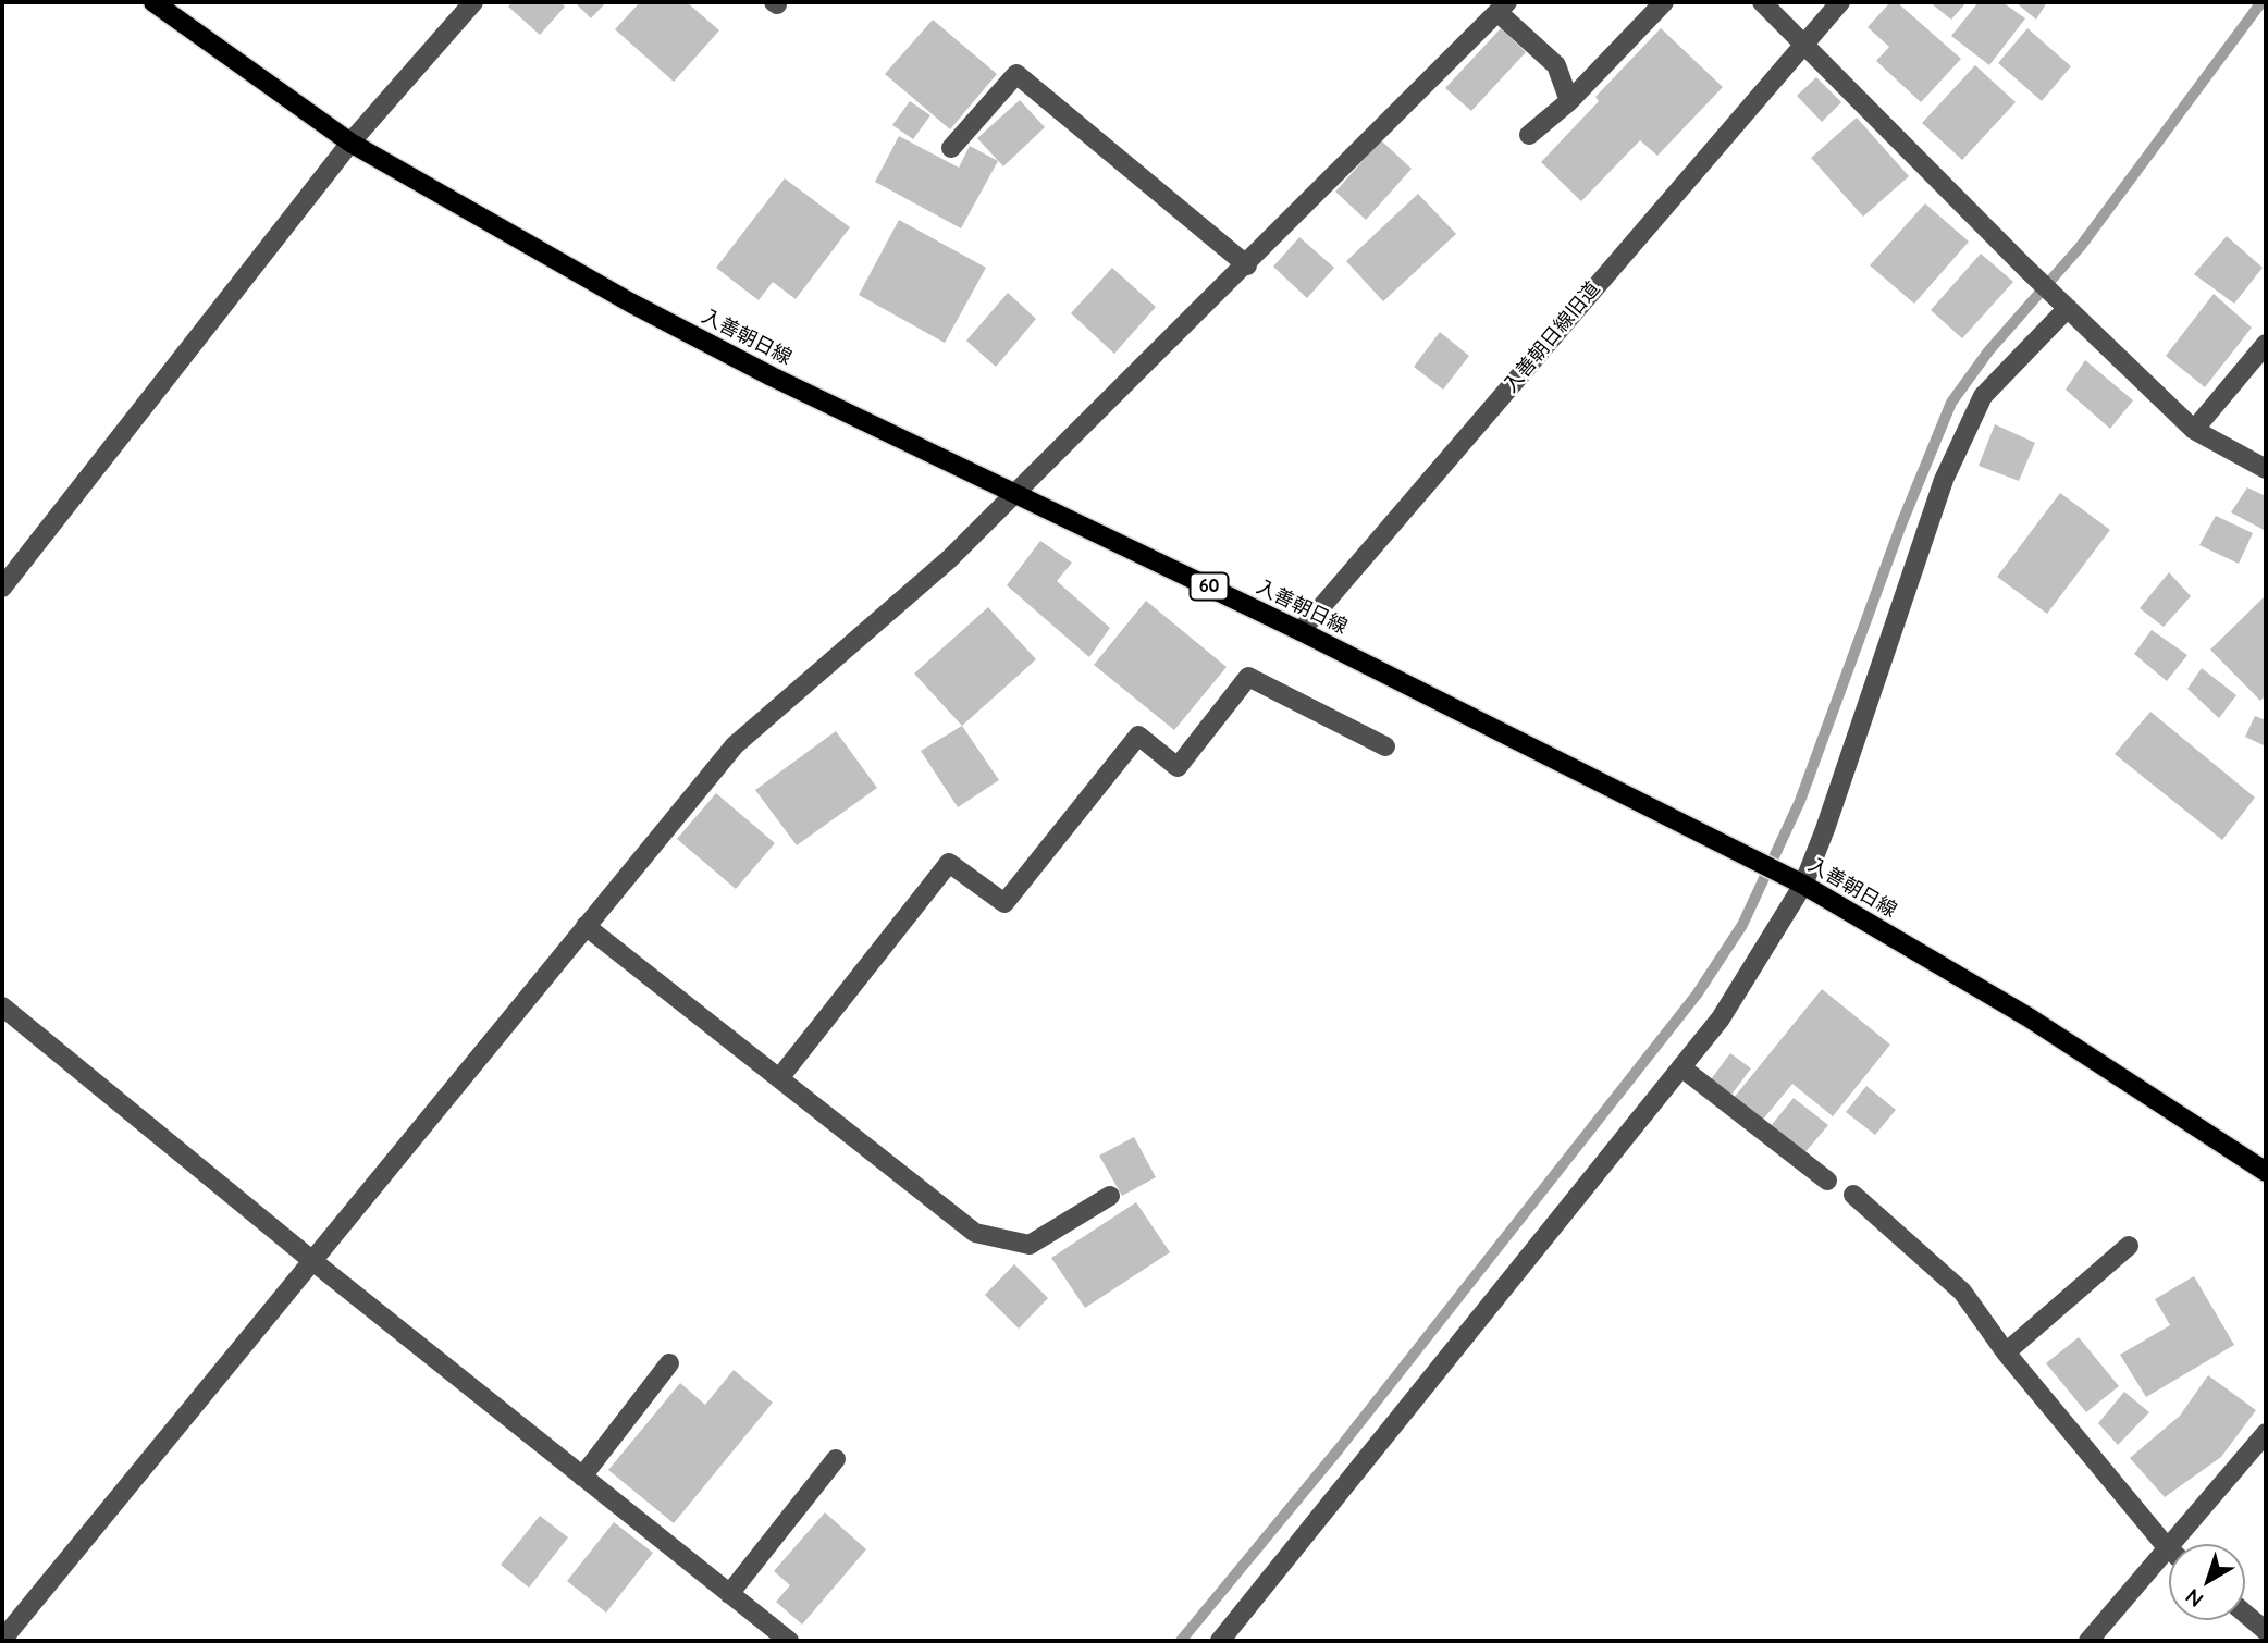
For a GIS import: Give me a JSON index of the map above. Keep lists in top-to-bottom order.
{
  "streets": {
    "main road": ["入善朝日線", "60"],
    "street": ["入善朝日線旧道"]
  },
  "crossings": [
    ["入善朝日線", "入善朝日線旧道"]
  ],
  "north": "bottom left"
}
